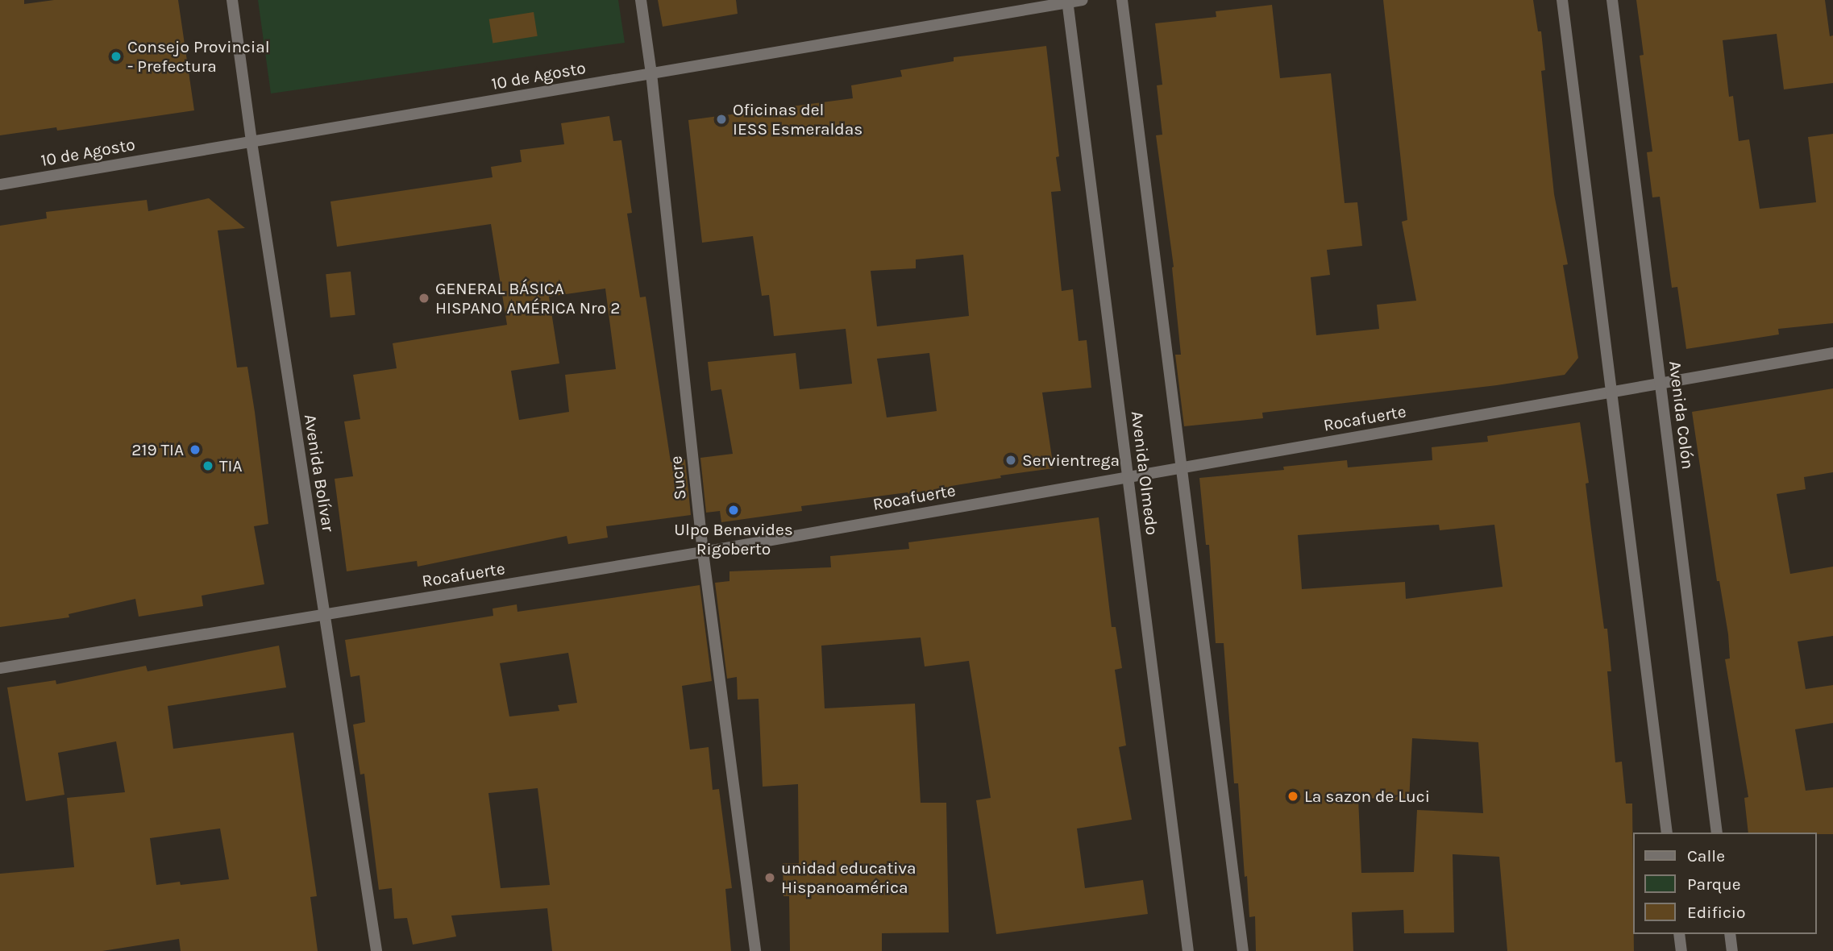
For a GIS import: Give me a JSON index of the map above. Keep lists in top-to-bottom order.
{
  "streets": {
    "street": [
      "10 de Agosto",
      "Avenida Colón",
      "Rocafuerte",
      "Avenida Bolívar",
      "Avenida Olmedo",
      "Sucre"
    ]
  },
  "crossings": [
    ["10 de Agosto", "Avenida Bolívar"],
    ["10 de Agosto", "Avenida Olmedo"],
    ["10 de Agosto", "Sucre"],
    ["Avenida Colón", "Rocafuerte"],
    ["Rocafuerte", "Avenida Bolívar"],
    ["Rocafuerte", "Avenida Olmedo"],
    ["Rocafuerte", "Sucre"]
  ],
  "places": [
    "Consejo Provincial - Prefectura",
    "Oficinas del IESS Esmeraldas",
    "GENERAL BÁSICA HISPANO AMÉRICA Nro 2",
    "219 TIA",
    "Servientrega",
    "TIA",
    "Ulpo Benavides Rigoberto",
    "La sazon de Luci",
    "unidad educativa Hispanoamérica"
  ],
  "legend": ["Calle", "Parque", "Edificio"]
}
